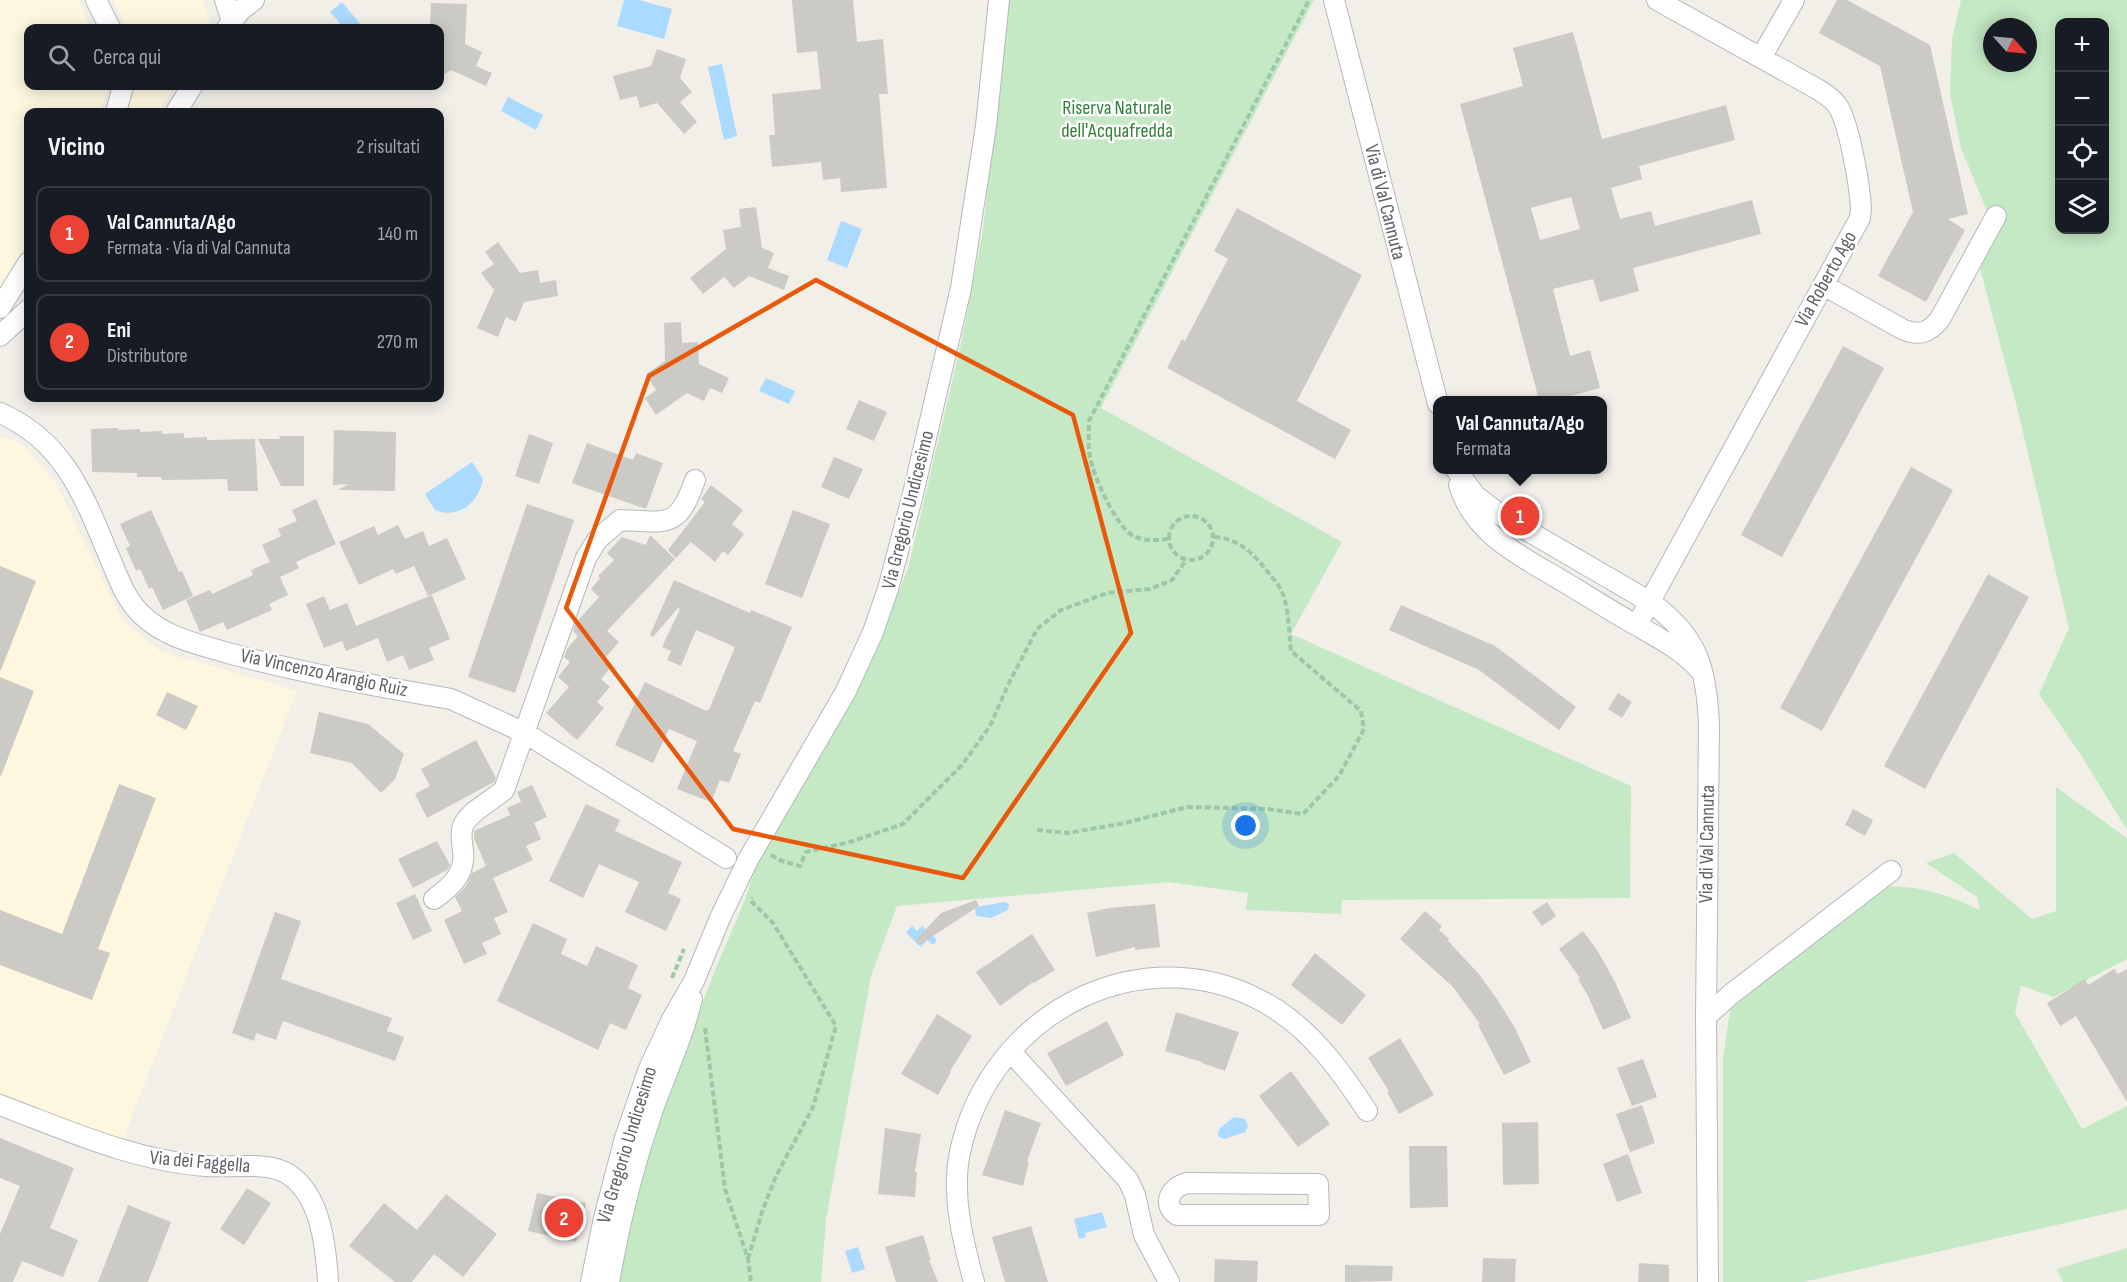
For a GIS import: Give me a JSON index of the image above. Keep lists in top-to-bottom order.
{
  "streets": {
    "street": [
      "Via di Val Cannuta",
      "Via Roberto Ago",
      "Via Gregorio Undicesimo",
      "Via Vincenzo Arangio Ruiz",
      "Via dei Faggella"
    ]
  },
  "crossings": [
    ["Via di Val Cannuta", "Via Roberto Ago"]
  ],
  "parks": ["Riserva Naturale dell'Acquafredda"],
  "north": "bottom right",
  "page": {
    "map_buttons": ["+", "−"],
    "search": "Cerca qui",
    "heading": ["Vicino", "2 risultati"],
    "list": [
      {
        "mark": "1",
        "name": "Val Cannuta/Ago",
        "note": "Fermata · Via di Val Cannuta",
        "value": "140 m"
      },
      {
        "mark": "2",
        "name": "Eni",
        "note": "Distributore",
        "value": "270 m"
      }
    ],
    "popup": ["Val Cannuta/Ago", "Fermata"],
    "pins": ["1", "2"]
  }
}
